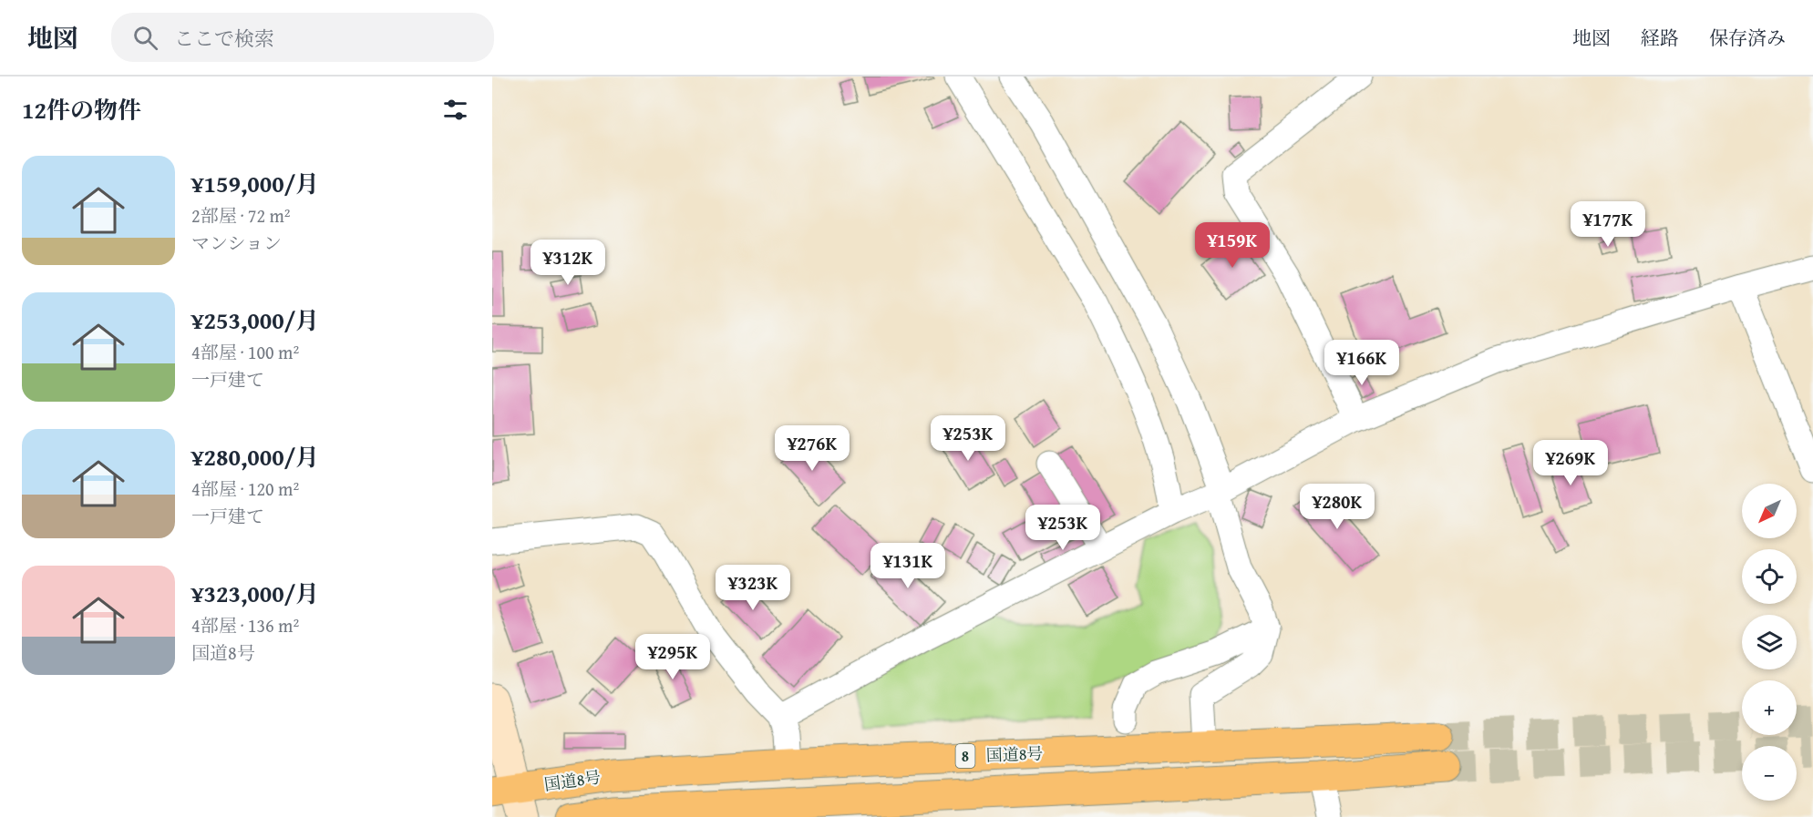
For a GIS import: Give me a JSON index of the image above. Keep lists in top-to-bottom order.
{
  "streets": {
    "highway": ["国道8号", "8"]
  },
  "north": "bottom left",
  "page": {
    "header": "地図",
    "search": "ここで検索",
    "nav": ["地図", "経路", "保存済み"],
    "heading": "12件の物件",
    "list": [
      {
        "name": "¥159,000/月",
        "note": "2部屋 · 72 m² · マンション"
      },
      {
        "name": "¥253,000/月",
        "note": "4部屋 · 100 m² · 一戸建て"
      },
      {
        "name": "¥280,000/月",
        "note": "4部屋 · 120 m² · 一戸建て"
      },
      {
        "name": "¥323,000/月",
        "note": "4部屋 · 136 m² · 国道8号"
      }
    ],
    "price": [
      "¥177K",
      "¥159K",
      "¥312K",
      "¥166K",
      "¥253K",
      "¥276K",
      "¥269K",
      "¥280K",
      "¥253K",
      "¥131K",
      "¥323K",
      "¥295K"
    ],
    "map_buttons": ["+", "−"]
  }
}
